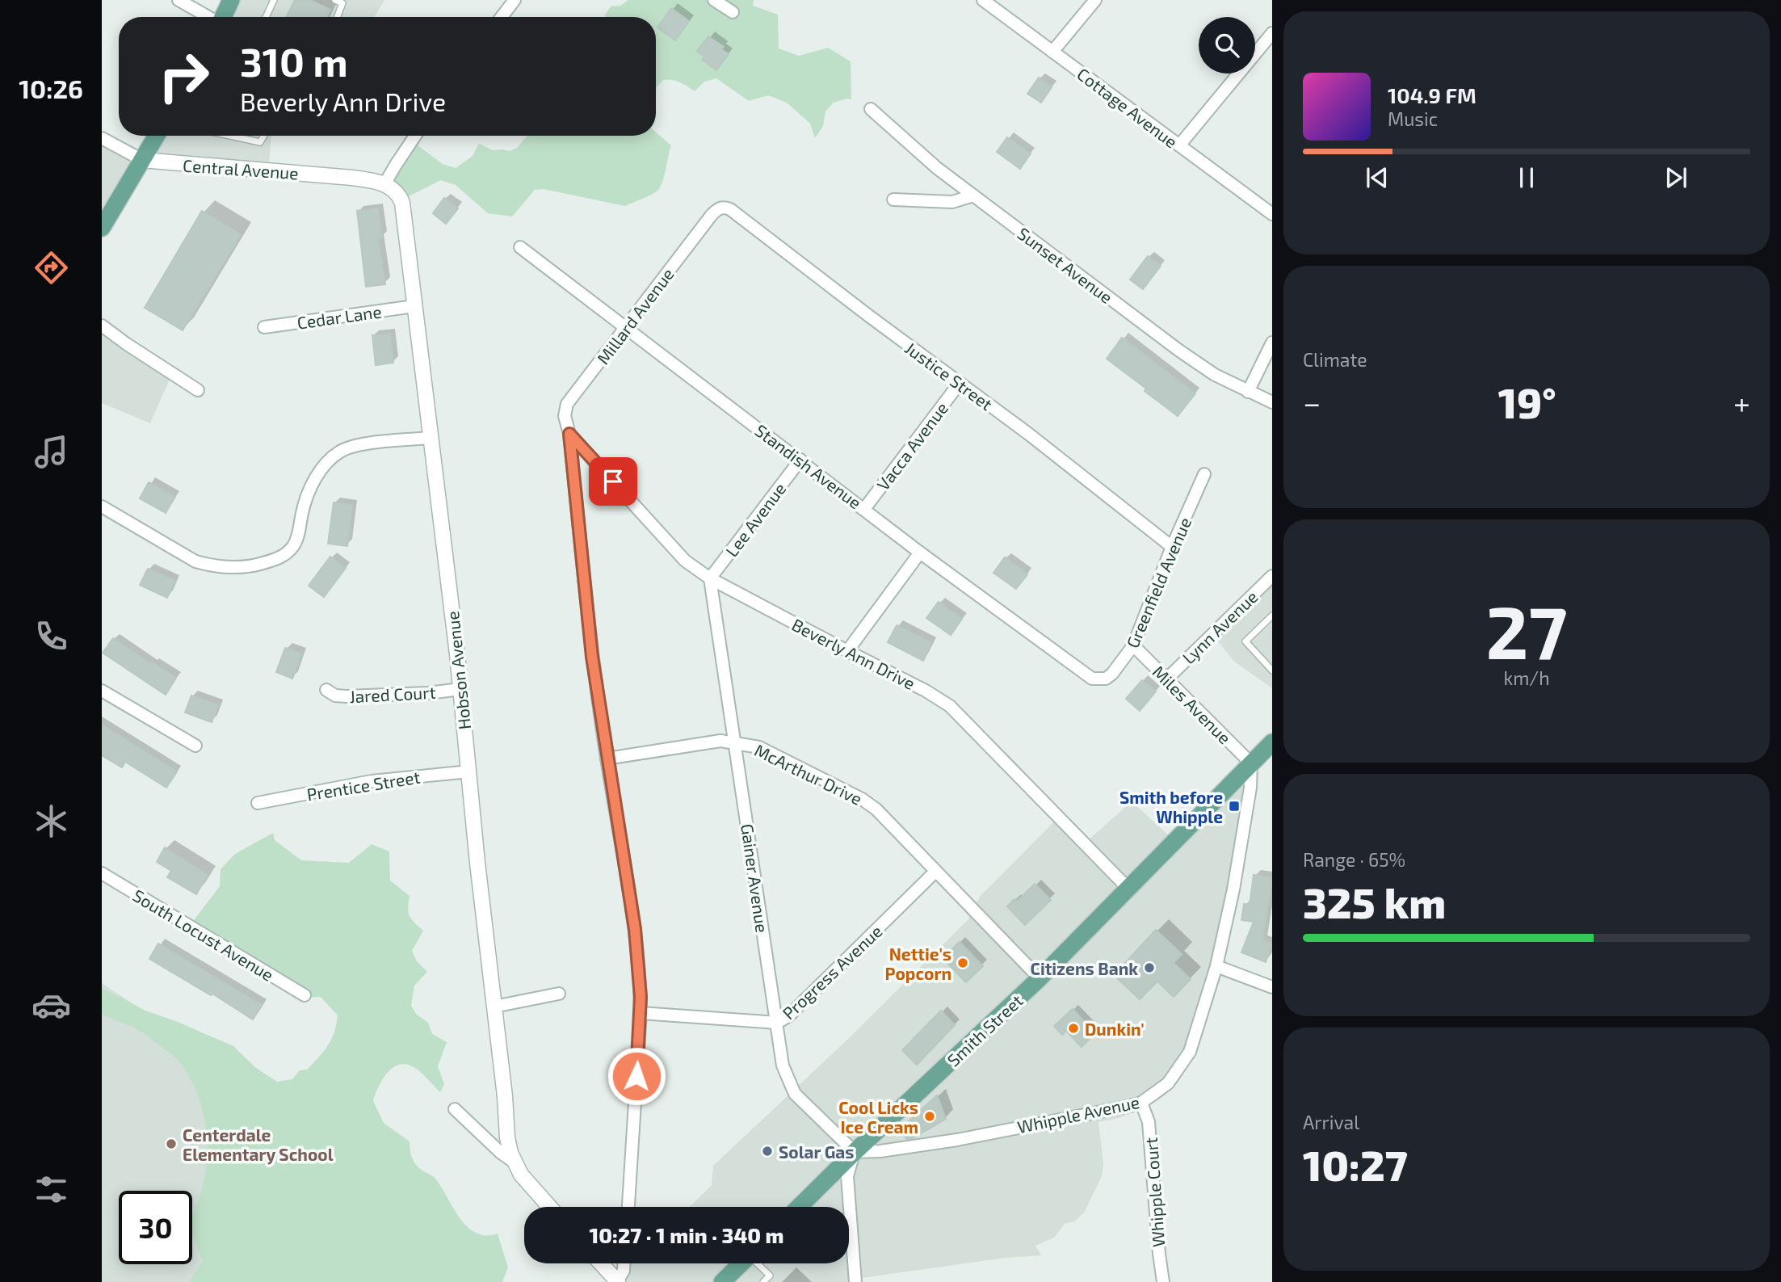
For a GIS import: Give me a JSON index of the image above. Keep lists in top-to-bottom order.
{
  "streets": {
    "main road": ["Smith Street"],
    "street": [
      "Cottage Avenue",
      "Central Avenue",
      "Sunset Avenue",
      "Millard Avenue",
      "Cedar Lane",
      "Justice Street",
      "Vacca Avenue",
      "Standish Avenue",
      "Lee Avenue",
      "Greenfield Avenue",
      "Lynn Avenue",
      "Beverly Ann Drive",
      "Hobson Avenue",
      "Jared Court",
      "Miles Avenue",
      "McArthur Drive",
      "Prentice Street",
      "Gainer Avenue",
      "South Locust Avenue",
      "Progress Avenue",
      "Whipple Avenue",
      "Whipple Court"
    ]
  },
  "crossings": [
    ["Central Avenue", "Hobson Avenue"],
    ["Millard Avenue", "Justice Street"],
    ["Millard Avenue", "Standish Avenue"],
    ["Millard Avenue", "Beverly Ann Drive"],
    ["Millard Avenue", "McArthur Drive"],
    ["Millard Avenue", "Progress Avenue"],
    ["Cedar Lane", "Hobson Avenue"],
    ["Justice Street", "Vacca Avenue"],
    ["Justice Street", "Greenfield Avenue"],
    ["Vacca Avenue", "Standish Avenue"],
    ["Standish Avenue", "Lee Avenue"],
    ["Standish Avenue", "Greenfield Avenue"],
    ["Lee Avenue", "Beverly Ann Drive"],
    ["Lee Avenue", "Gainer Avenue"],
    ["Greenfield Avenue", "Miles Avenue"],
    ["Lynn Avenue", "Miles Avenue"],
    ["Beverly Ann Drive", "Gainer Avenue"],
    ["Beverly Ann Drive", "Smith Street"],
    ["Hobson Avenue", "Jared Court"],
    ["Hobson Avenue", "Prentice Street"],
    ["Miles Avenue", "Smith Street"],
    ["Miles Avenue", "Whipple Avenue"],
    ["McArthur Drive", "Gainer Avenue"],
    ["McArthur Drive", "Progress Avenue"],
    ["McArthur Drive", "Smith Street"],
    ["Gainer Avenue", "Progress Avenue"],
    ["Gainer Avenue", "Smith Street"],
    ["Gainer Avenue", "Whipple Avenue"],
    ["Smith Street", "Whipple Avenue"],
    ["Whipple Avenue", "Whipple Court"]
  ],
  "places": {
    "transit": ["Smith before Whipple"],
    "other": [
      "Nettie's Popcorn",
      "Citizens Bank",
      "Dunkin'",
      "Cool Licks Ice Cream",
      "Centerdale Elementary School",
      "Solar Gas"
    ]
  },
  "page": {
    "tabs": "10:26",
    "turn": ["310 m", "Beverly Ann Drive"],
    "song": ["104.9 FM", "Music"],
    "tile": [
      "Climate",
      ["27", "km/h"],
      ["Range · 65%", "325 km"],
      ["Arrival", "10:27"]
    ],
    "heat": ["−", "19°", "+"],
    "limit": "30",
    "trip": "10:27 · 1 min · 340 m"
  }
}
